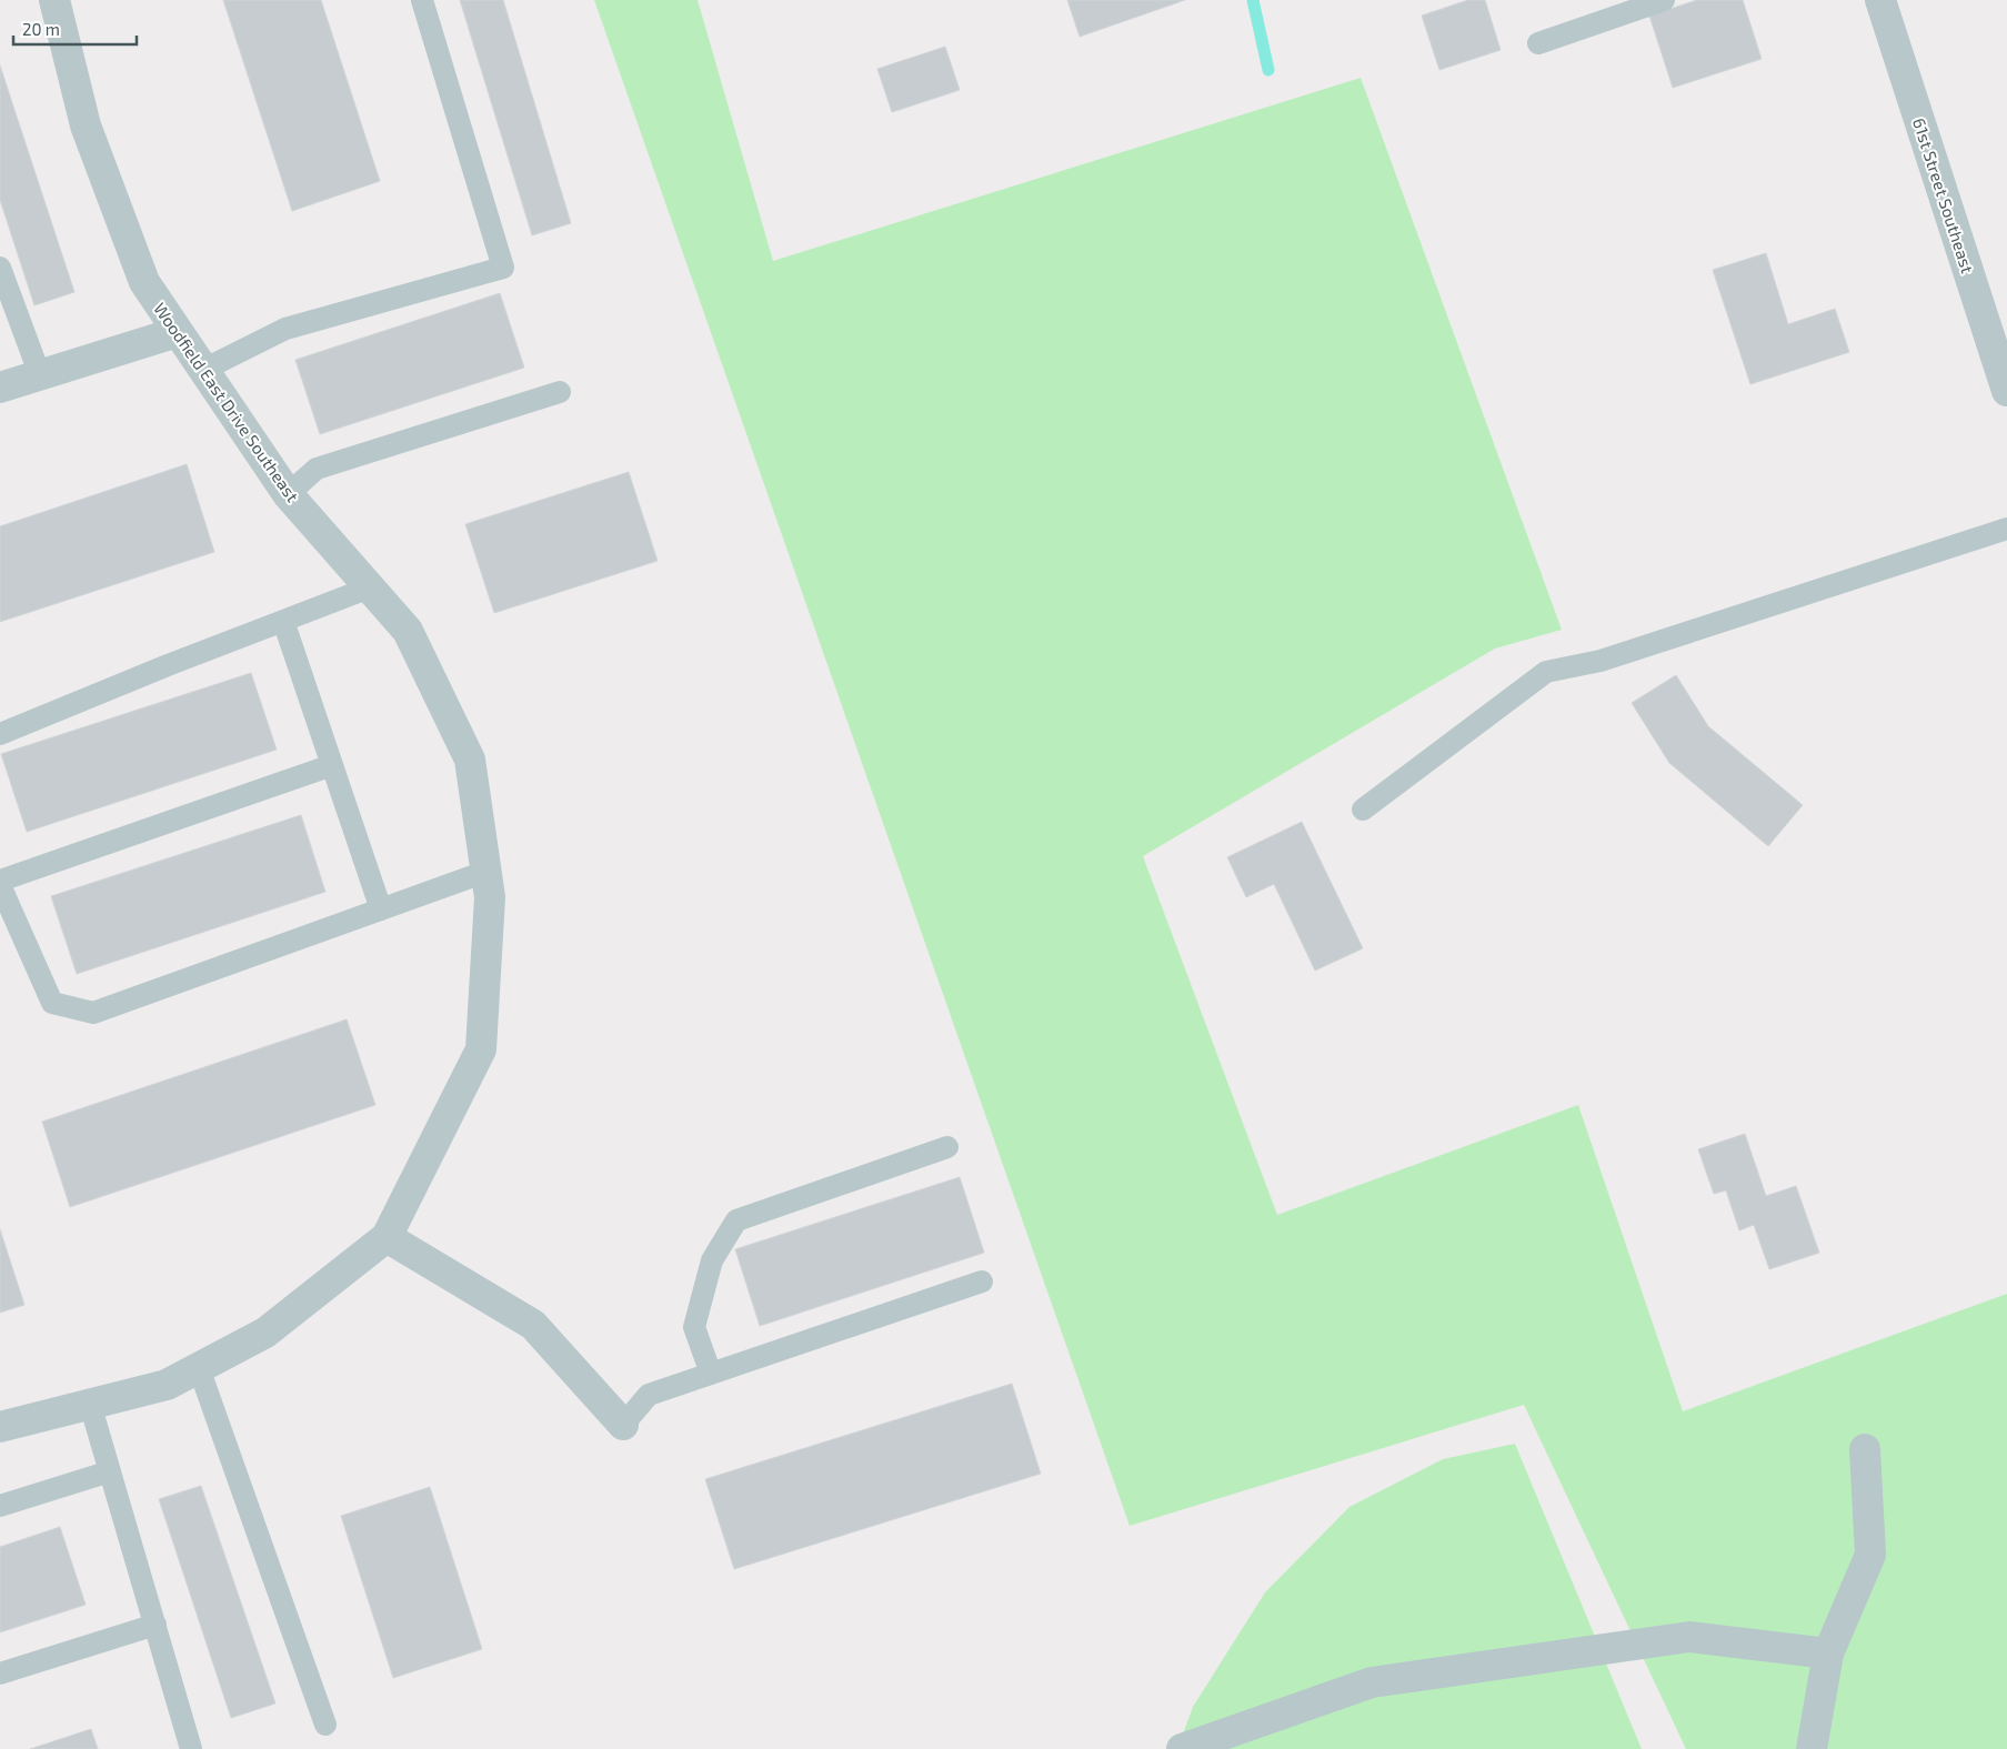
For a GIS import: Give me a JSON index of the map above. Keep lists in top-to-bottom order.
{
  "streets": {
    "street": ["61st Street Southeast", "Woodfield East Drive Southeast"]
  },
  "scale_bar": "20 m"
}
